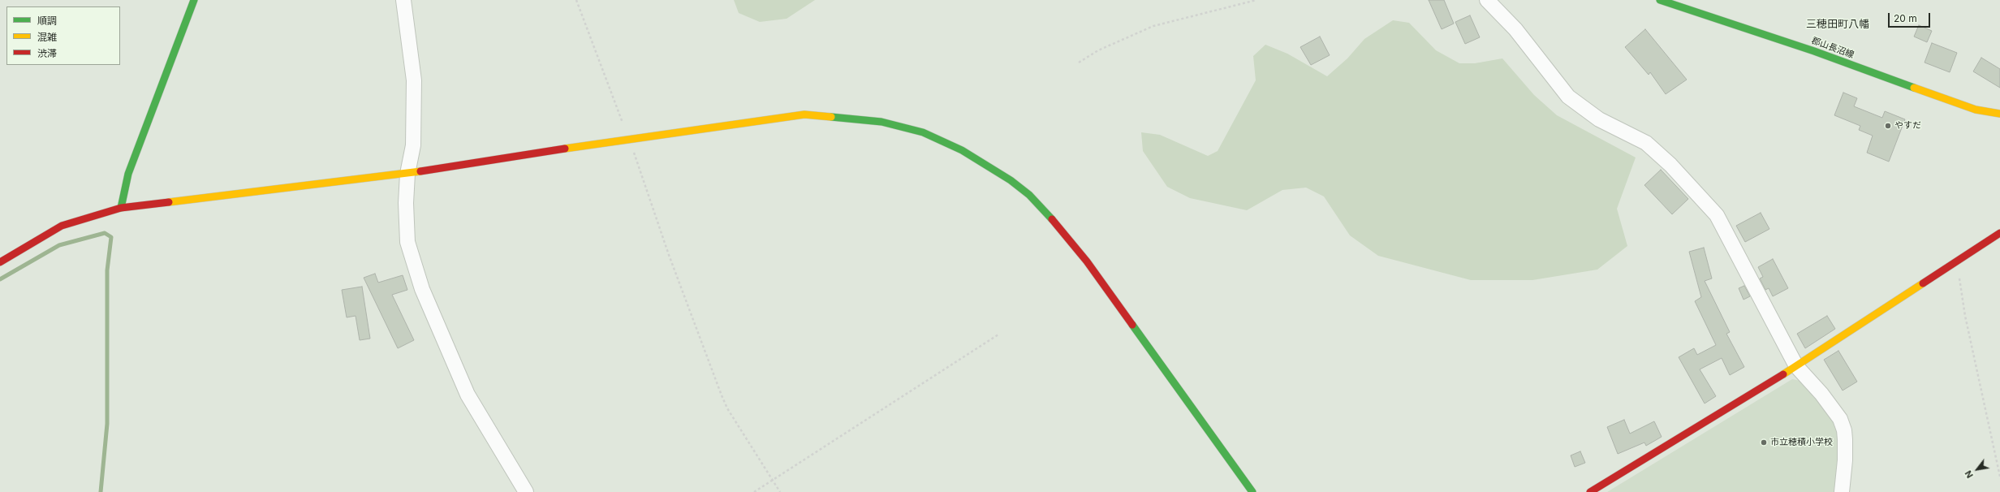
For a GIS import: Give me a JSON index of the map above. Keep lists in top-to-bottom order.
{
  "streets": {
    "street": ["郡山長沼線"]
  },
  "districts": ["三穂田町八幡"],
  "places": ["やすだ", "市立穂積小学校"],
  "legend": ["順調", "混雑", "渋滞"],
  "scale_bar": "20 m",
  "north": "bottom left"
}
